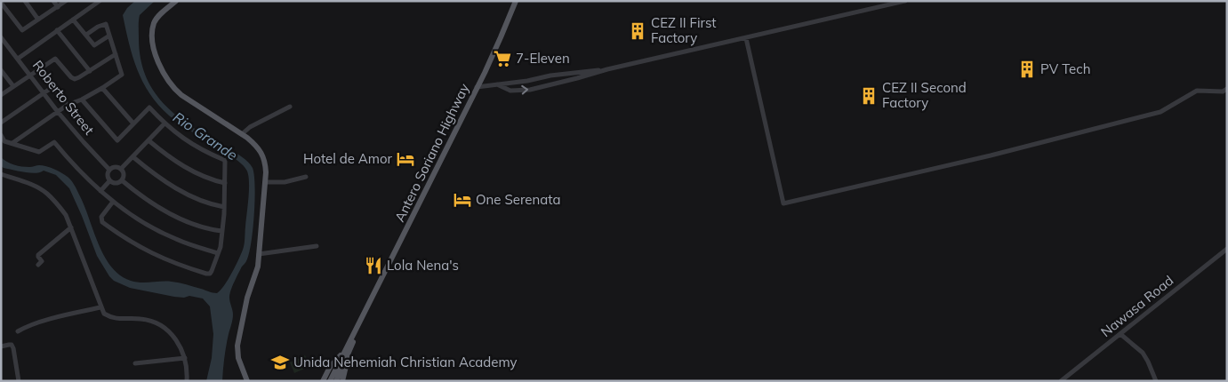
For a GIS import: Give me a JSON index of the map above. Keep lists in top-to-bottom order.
{
  "streets": {
    "main road": ["Antero Soriano Highway"],
    "street": ["Roberto Street", "Nawasa Road"]
  },
  "water": ["Rio Grande"],
  "places": {
    "building": ["CEZ II First Factory", "PV Tech", "CEZ II Second Factory"],
    "supermarket": ["7-Eleven"],
    "hotel": ["Hotel de Amor", "One Serenata"],
    "restaurant": ["Lola Nena's"],
    "school or university": ["Unida Nehemiah Christian Academy"]
  }
}
